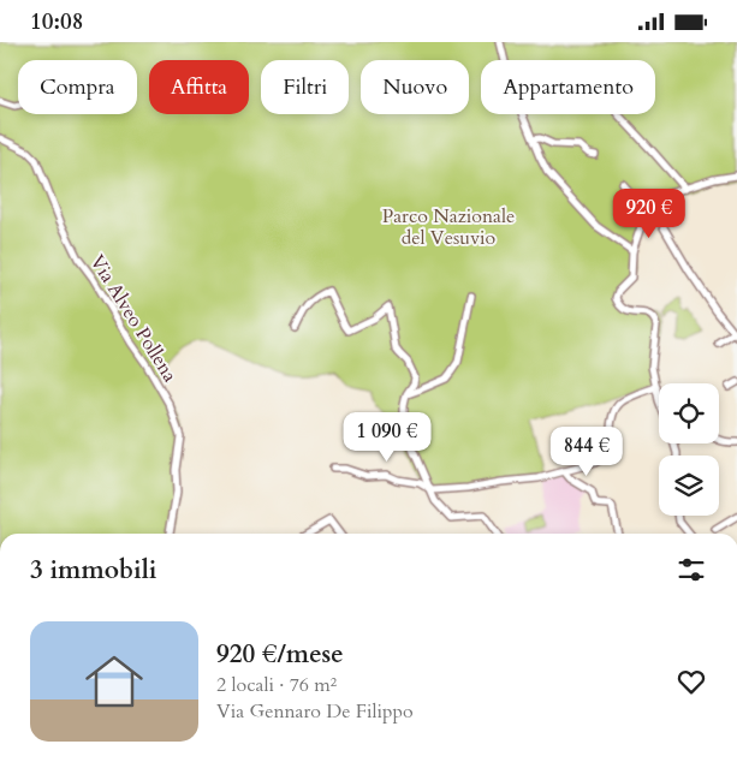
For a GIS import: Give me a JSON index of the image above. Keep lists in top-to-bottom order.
{
  "streets": {
    "street": ["Via Alveo Pollena"]
  },
  "parks": ["Parco Nazionale del Vesuvio"],
  "page": {
    "status": "10:08",
    "chip": [
      "Compra",
      "Affitta",
      "Filtri",
      "Nuovo",
      "Appartamento"
    ],
    "price": ["920 €", "1 090 €", "844 €"],
    "heading": "3 immobili",
    "list": [
      {
        "name": "920 €/mese",
        "note": "2 locali · 76 m² · Via Gennaro De Filippo"
      }
    ]
  }
}
